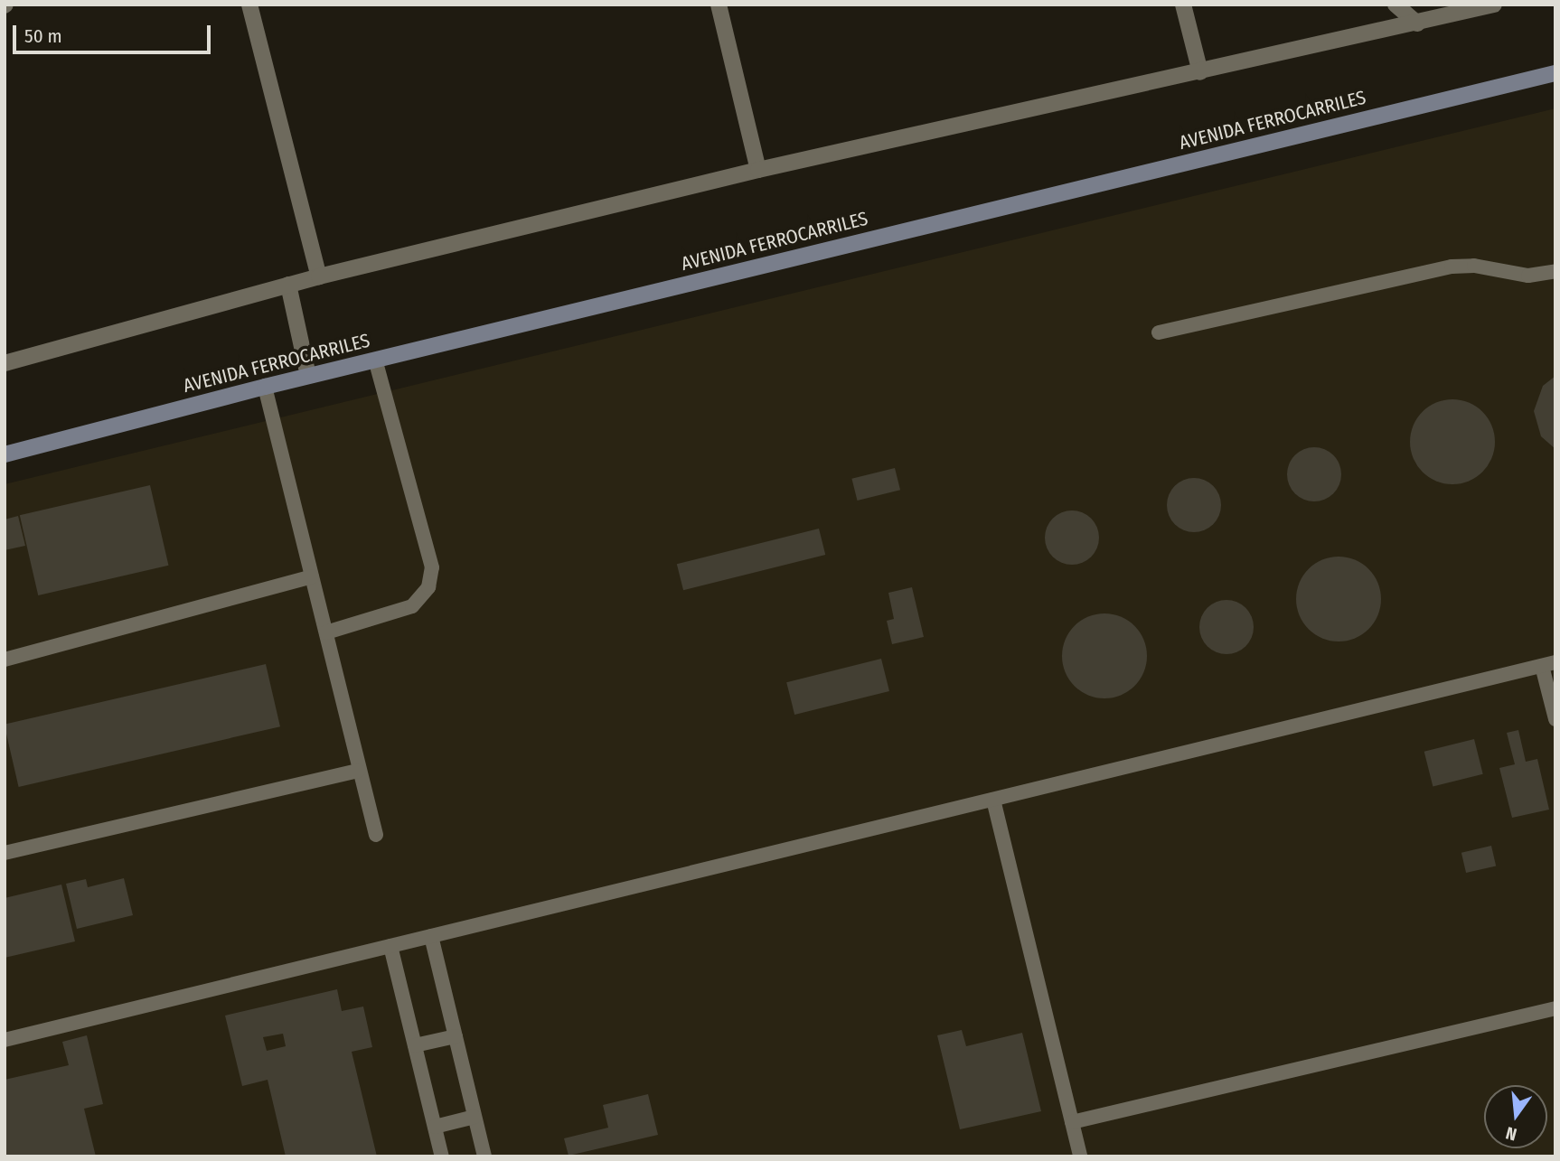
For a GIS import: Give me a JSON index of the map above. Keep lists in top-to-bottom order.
{
  "streets": {
    "main road": ["AVENIDA FERROCARRILES"]
  },
  "scale_bar": "50 m",
  "north": "bottom"
}
